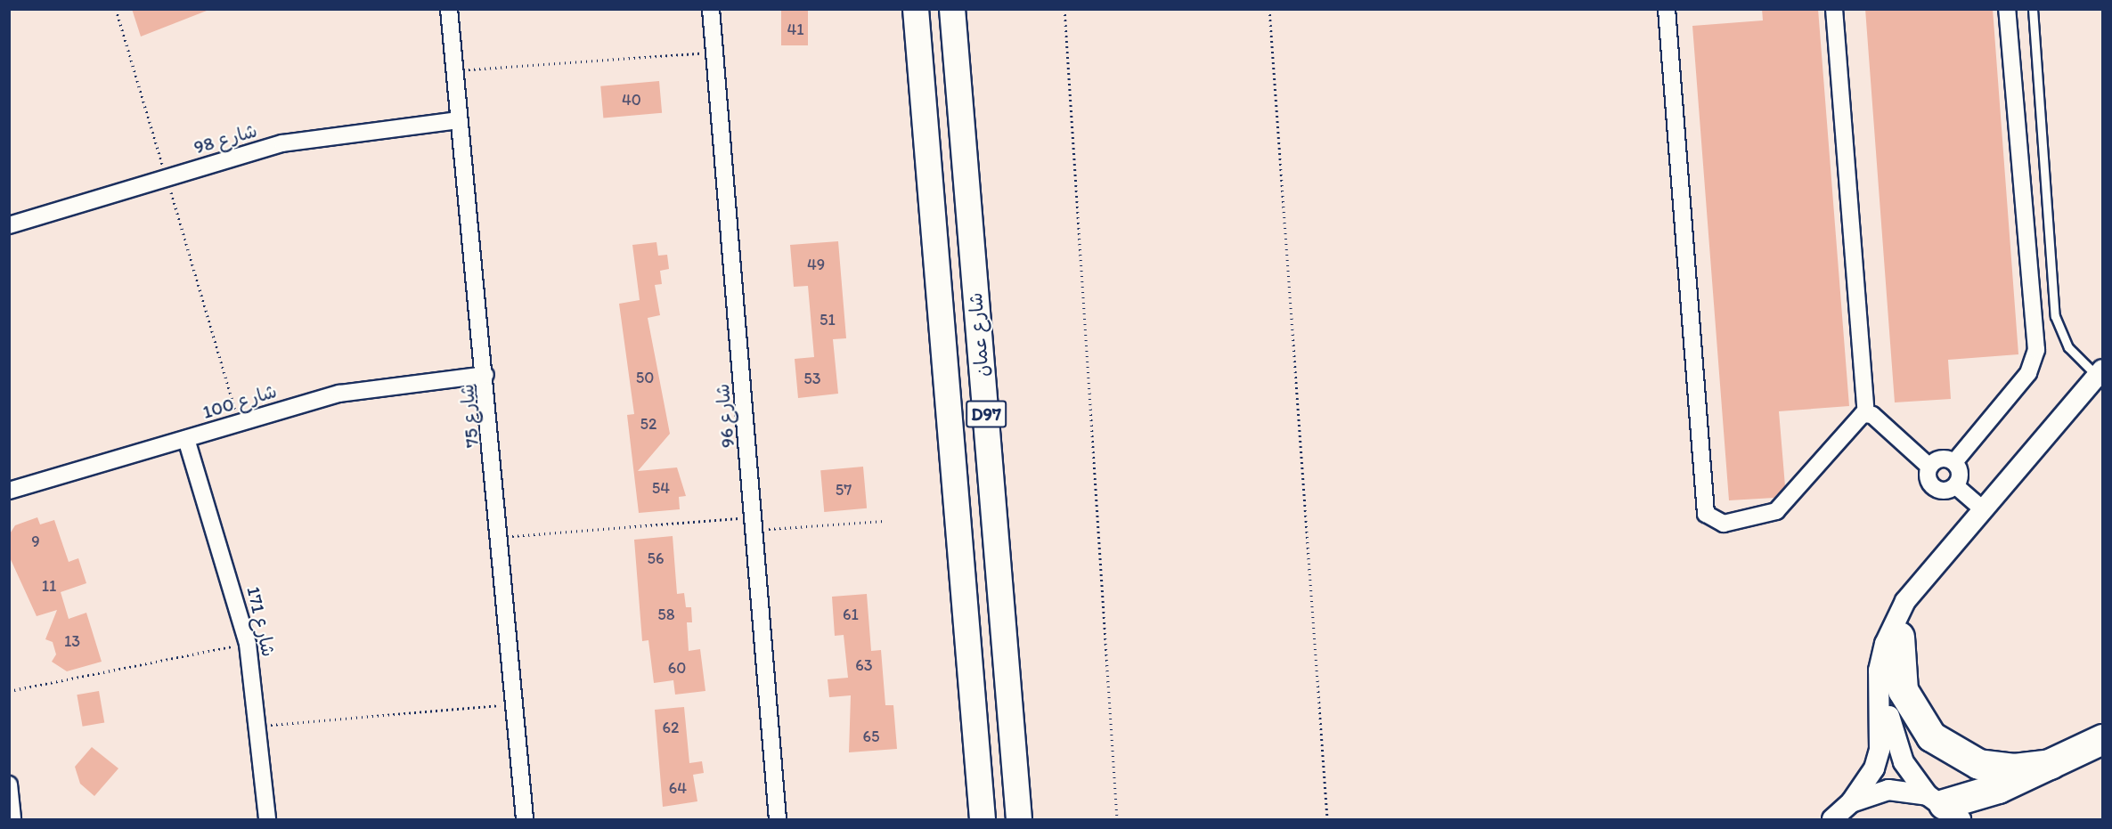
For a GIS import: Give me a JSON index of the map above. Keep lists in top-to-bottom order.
{
  "streets": {
    "main road": ["شارع عمان", "D97"],
    "street": [
      "شارع 98",
      "شارع 100",
      "شارع 75",
      "شارع 96",
      "شارع 171"
    ]
  },
  "crossings": [
    ["شارع 98", "شارع 75"],
    ["شارع 100", "شارع 75"],
    ["شارع 100", "شارع 171"]
  ],
  "house_numbers": [
    "41",
    "40",
    "49",
    "51",
    "50",
    "53",
    "52",
    "54",
    "57",
    "9",
    "56",
    "11",
    "58",
    "61",
    "13",
    "63",
    "60",
    "62",
    "65",
    "64"
  ]
}
